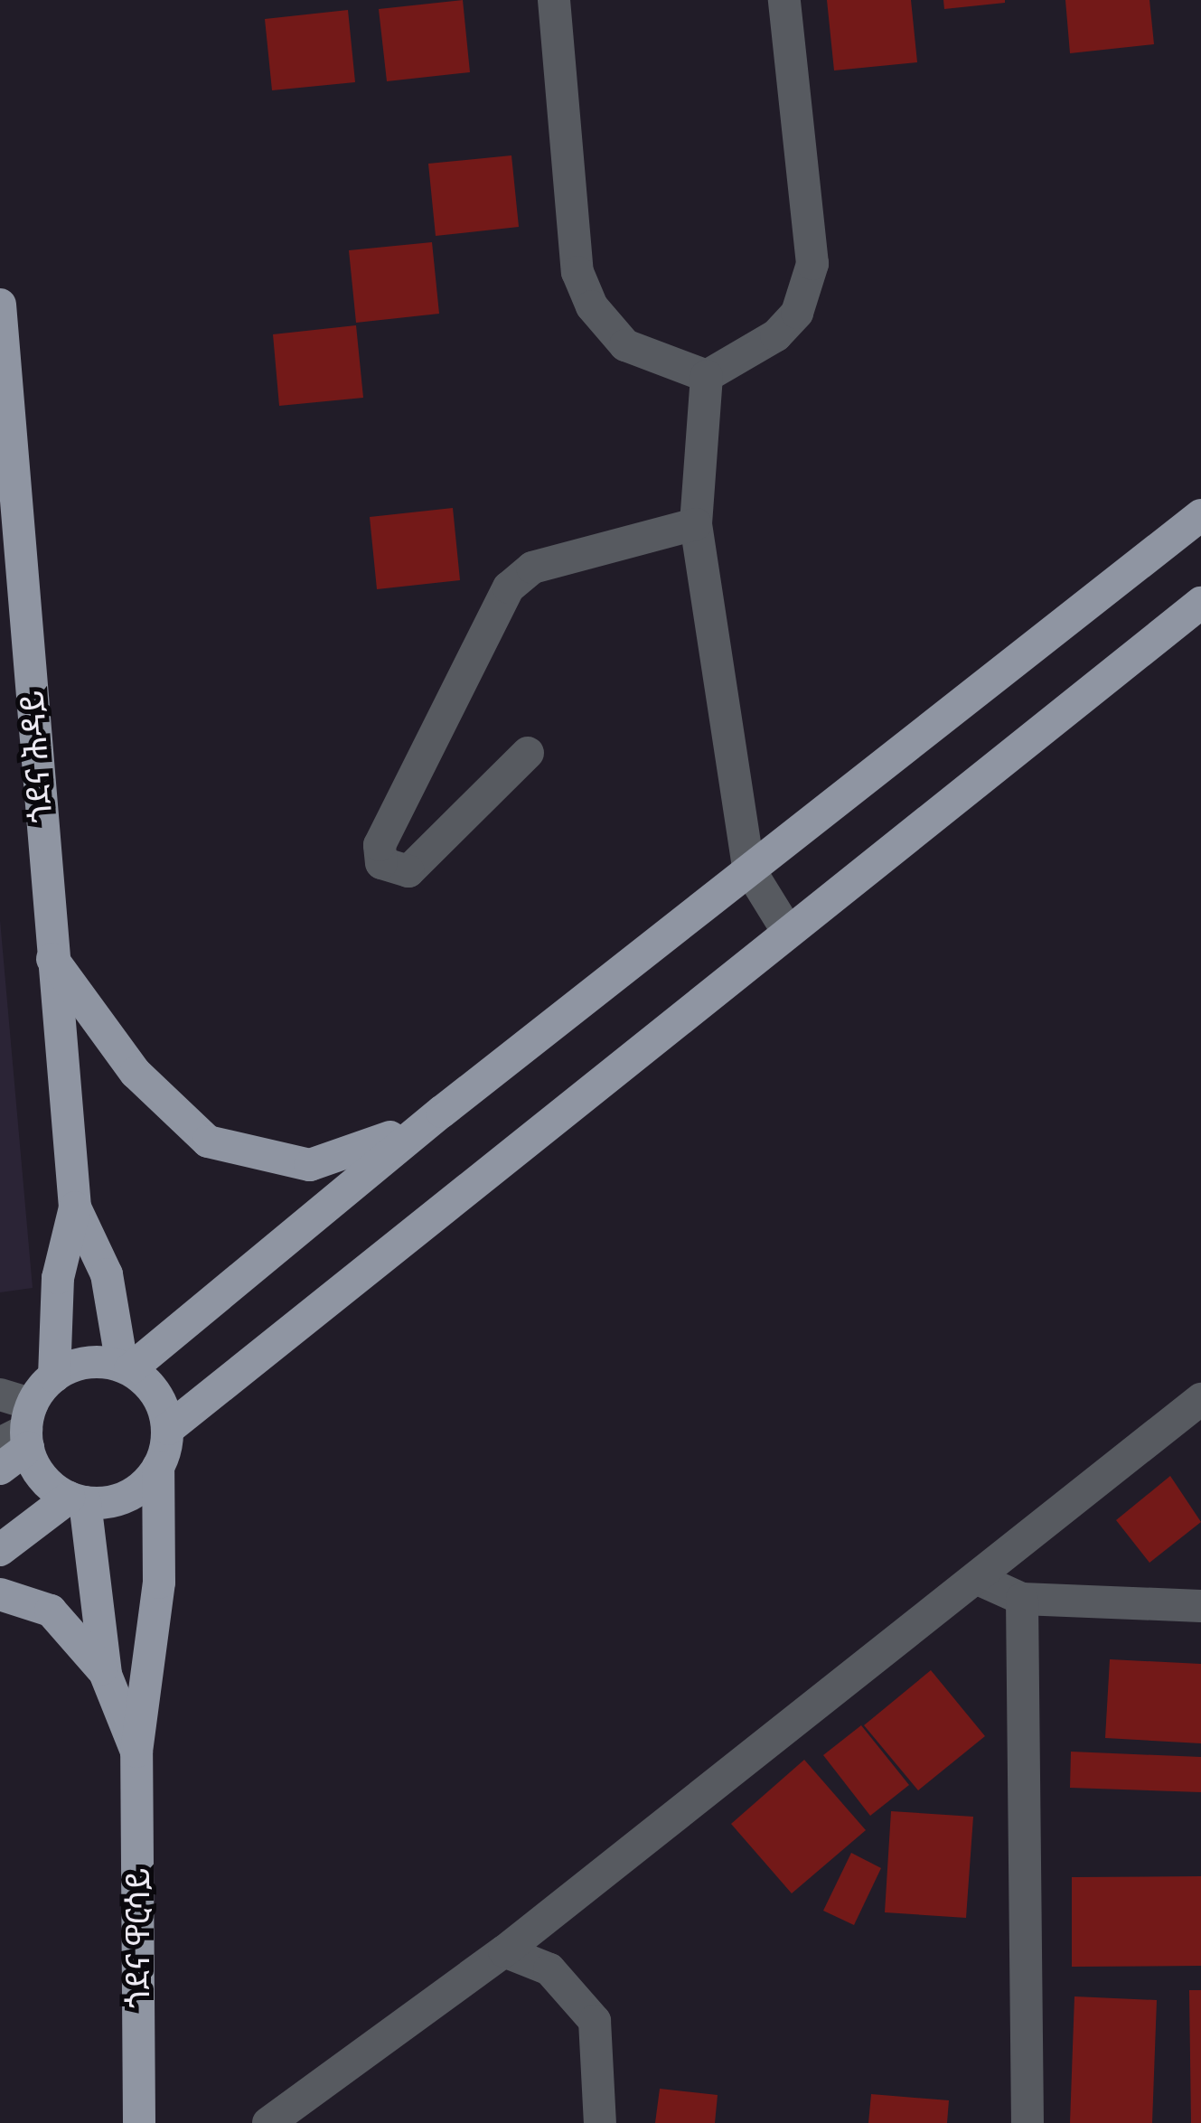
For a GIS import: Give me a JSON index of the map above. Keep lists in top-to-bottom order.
{
  "streets": {
    "main road": ["ጎደና ሕዳይ", "ጎደና ዋርሳይ"]
  }
}
